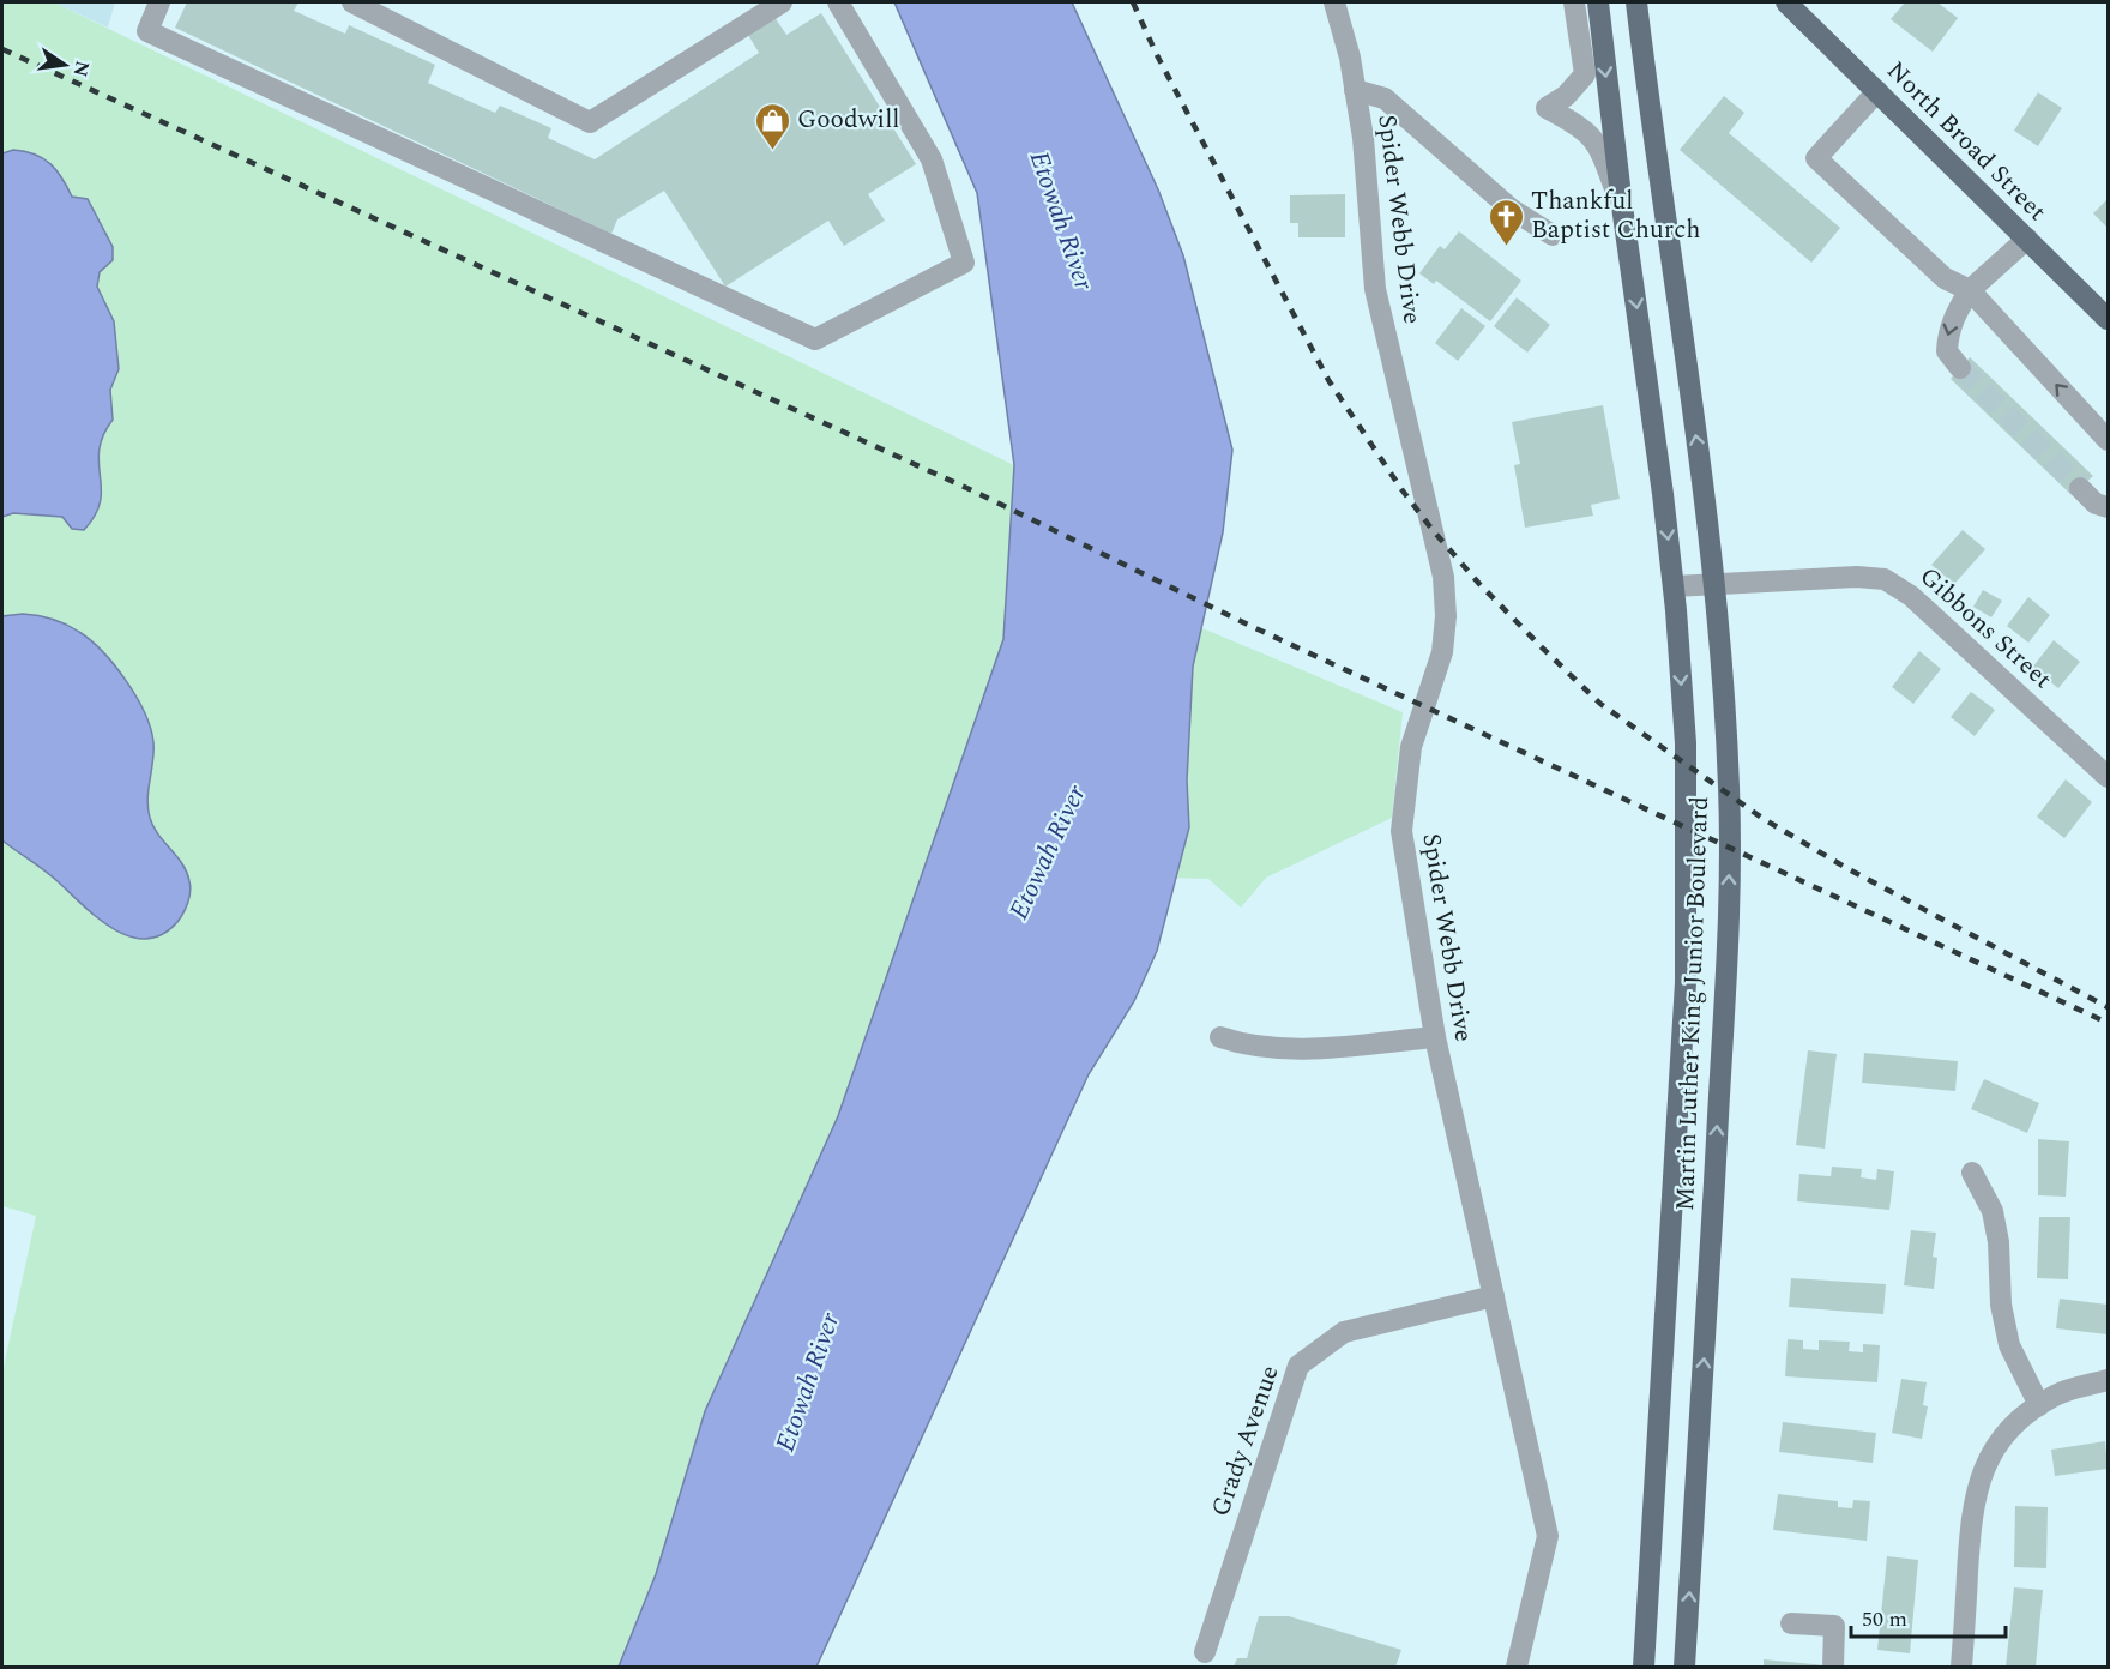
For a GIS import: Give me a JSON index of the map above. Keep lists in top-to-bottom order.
{
  "streets": {
    "main road": ["North Broad Street", "Martin Luther King Junior Boulevard"],
    "street": ["Spider Webb Drive", "Gibbons Street", "Grady Avenue"]
  },
  "crossings": [
    ["Spider Webb Drive", "Grady Avenue"],
    ["Gibbons Street", "Martin Luther King Junior Boulevard"]
  ],
  "water": ["Etowah River"],
  "places": {
    "shop": ["Goodwill"],
    "church": ["Thankful Baptist Church"]
  },
  "scale_bar": "50 m",
  "north": "right"
}
